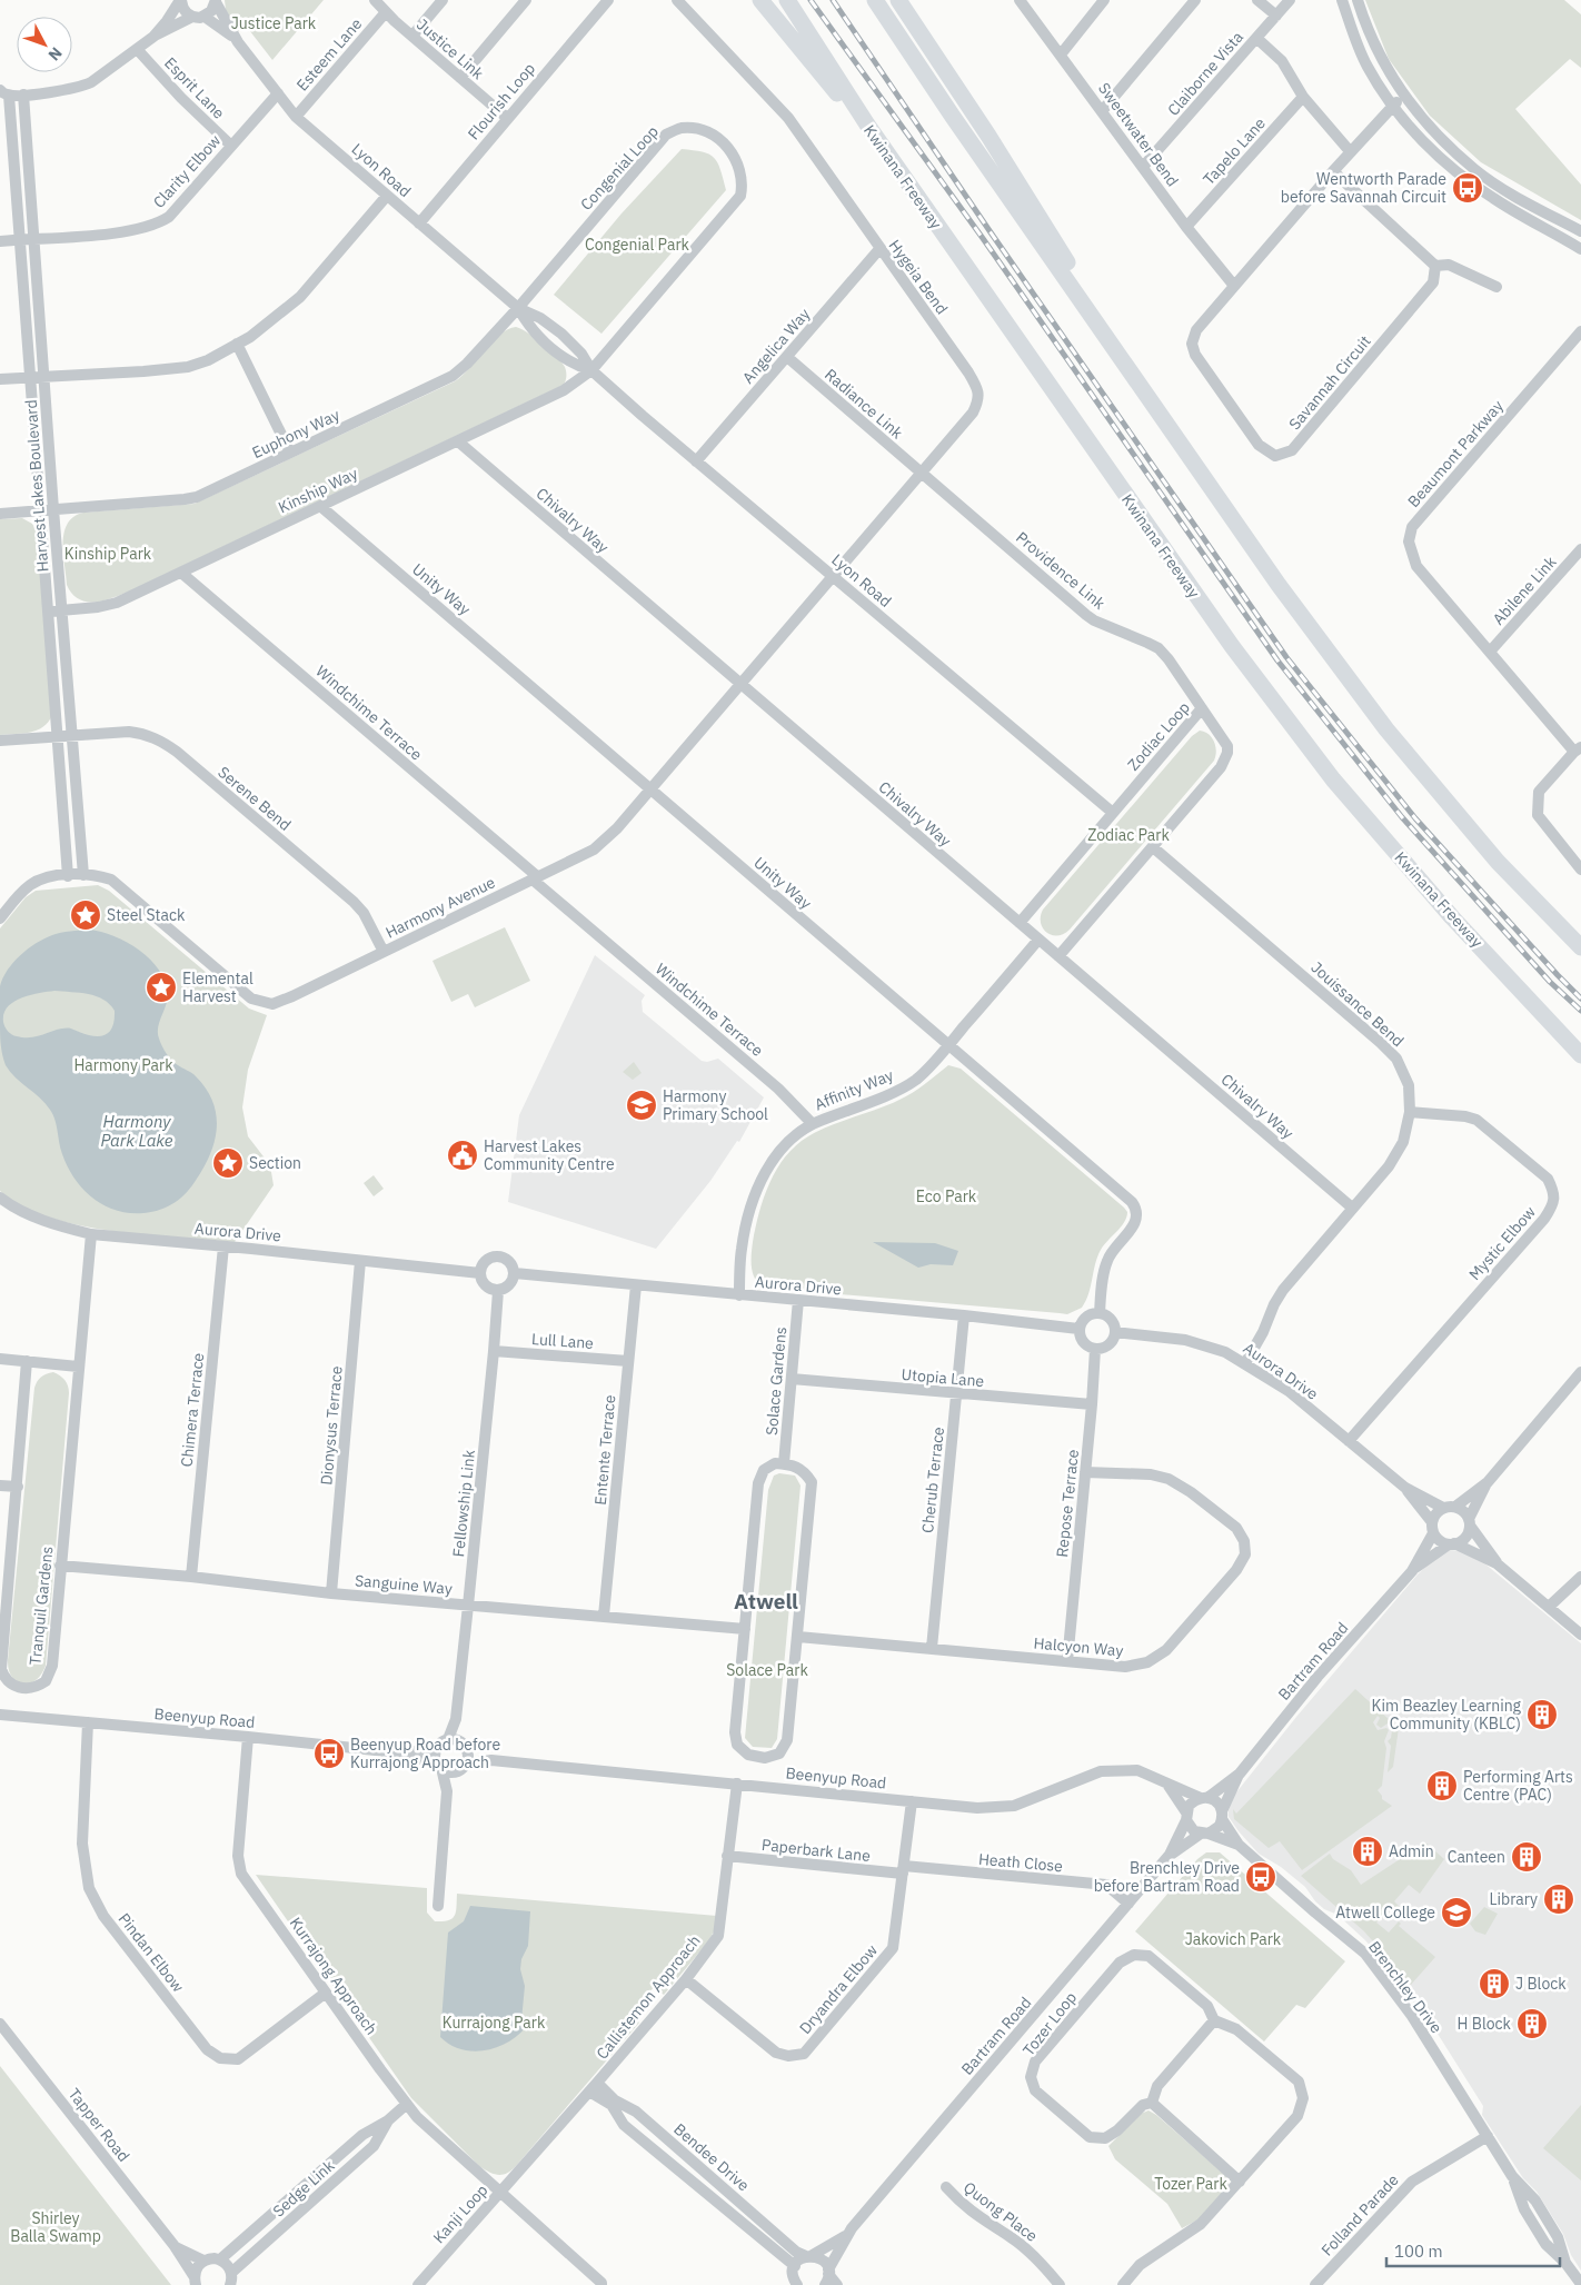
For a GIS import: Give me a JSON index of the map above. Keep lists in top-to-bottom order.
{
  "streets": {
    "highway": ["Kwinana Freeway"],
    "street": [
      "Justice Link",
      "Esteem Lane",
      "Claiborne Vista",
      "Esprit Lane",
      "Flourish Loop",
      "Sweetwater Bend",
      "Tapelo Lane",
      "Congenial Loop",
      "Lyon Road",
      "Clarity Elbow",
      "Hygeia Bend",
      "Angelica Way",
      "Savannah Circuit",
      "Radiance Link",
      "Euphony Way",
      "Beaumont Parkway",
      "Harvest Lakes Boulevard",
      "Kinship Way",
      "Chivalry Way",
      "Providence Link",
      "Unity Way",
      "Abilene Link",
      "Windchime Terrace",
      "Zodiac Loop",
      "Serene Bend",
      "Harmony Avenue",
      "Jouissance Bend",
      "Affinity Way",
      "Aurora Drive",
      "Mystic Elbow",
      "Lull Lane",
      "Utopia Lane",
      "Solace Gardens",
      "Chimera Terrace",
      "Dionysus Terrace",
      "Entente Terrace",
      "Cherub Terrace",
      "Fellowship Link",
      "Repose Terrace",
      "Sanguine Way",
      "Tranquil Gardens",
      "Halcyon Way",
      "Bartram Road",
      "Beenyup Road",
      "Paperbark Lane",
      "Heath Close",
      "Pindan Elbow",
      "Kurrajong Approach",
      "Brenchley Drive",
      "Dryandra Elbow",
      "Callistemon Approach",
      "Tozer Loop",
      "Tapper Road",
      "Bendee Drive",
      "Sedge Link",
      "Quong Place",
      "Kanji Loop",
      "Folland Parade"
    ]
  },
  "crossings": [
    ["Justice Link", "Esteem Lane"],
    ["Justice Link", "Flourish Loop"],
    ["Esteem Lane", "Lyon Road"],
    ["Claiborne Vista", "Sweetwater Bend"],
    ["Esprit Lane", "Clarity Elbow"],
    ["Flourish Loop", "Lyon Road"],
    ["Sweetwater Bend", "Tapelo Lane"],
    ["Sweetwater Bend", "Savannah Circuit"],
    ["Congenial Loop", "Lyon Road"],
    ["Congenial Loop", "Euphony Way"],
    ["Congenial Loop", "Kinship Way"],
    ["Lyon Road", "Clarity Elbow"],
    ["Lyon Road", "Hygeia Bend"],
    ["Lyon Road", "Angelica Way"],
    ["Lyon Road", "Euphony Way"],
    ["Lyon Road", "Kinship Way"],
    ["Lyon Road", "Zodiac Loop"],
    ["Lyon Road", "Harmony Avenue"],
    ["Clarity Elbow", "Harvest Lakes Boulevard"],
    ["Hygeia Bend", "Angelica Way"],
    ["Hygeia Bend", "Radiance Link"],
    ["Hygeia Bend", "Providence Link"],
    ["Hygeia Bend", "Harmony Avenue"],
    ["Angelica Way", "Radiance Link"],
    ["Radiance Link", "Providence Link"],
    ["Euphony Way", "Harvest Lakes Boulevard"],
    ["Beaumont Parkway", "Abilene Link"],
    ["Harvest Lakes Boulevard", "Kinship Way"],
    ["Harvest Lakes Boulevard", "Serene Bend"],
    ["Harvest Lakes Boulevard", "Harmony Avenue"],
    ["Kinship Way", "Chivalry Way"],
    ["Kinship Way", "Unity Way"],
    ["Kinship Way", "Windchime Terrace"],
    ["Chivalry Way", "Zodiac Loop"],
    ["Chivalry Way", "Harmony Avenue"],
    ["Chivalry Way", "Jouissance Bend"],
    ["Chivalry Way", "Affinity Way"],
    ["Providence Link", "Zodiac Loop"],
    ["Unity Way", "Harmony Avenue"],
    ["Unity Way", "Affinity Way"],
    ["Unity Way", "Aurora Drive"],
    ["Unity Way", "Repose Terrace"],
    ["Windchime Terrace", "Harmony Avenue"],
    ["Windchime Terrace", "Affinity Way"],
    ["Zodiac Loop", "Jouissance Bend"],
    ["Serene Bend", "Harmony Avenue"],
    ["Jouissance Bend", "Aurora Drive"],
    ["Jouissance Bend", "Mystic Elbow"],
    ["Affinity Way", "Aurora Drive"],
    ["Aurora Drive", "Mystic Elbow"],
    ["Aurora Drive", "Solace Gardens"],
    ["Aurora Drive", "Chimera Terrace"],
    ["Aurora Drive", "Dionysus Terrace"],
    ["Aurora Drive", "Entente Terrace"],
    ["Aurora Drive", "Cherub Terrace"],
    ["Aurora Drive", "Fellowship Link"],
    ["Aurora Drive", "Repose Terrace"],
    ["Aurora Drive", "Tranquil Gardens"],
    ["Aurora Drive", "Bartram Road"],
    ["Lull Lane", "Entente Terrace"],
    ["Lull Lane", "Fellowship Link"],
    ["Utopia Lane", "Solace Gardens"],
    ["Utopia Lane", "Cherub Terrace"],
    ["Utopia Lane", "Repose Terrace"],
    ["Chimera Terrace", "Sanguine Way"],
    ["Dionysus Terrace", "Sanguine Way"],
    ["Entente Terrace", "Sanguine Way"],
    ["Cherub Terrace", "Halcyon Way"],
    ["Fellowship Link", "Sanguine Way"],
    ["Fellowship Link", "Beenyup Road"],
    ["Repose Terrace", "Halcyon Way"],
    ["Sanguine Way", "Tranquil Gardens"],
    ["Bartram Road", "Beenyup Road"],
    ["Bartram Road", "Heath Close"],
    ["Bartram Road", "Brenchley Drive"],
    ["Bartram Road", "Bendee Drive"],
    ["Beenyup Road", "Pindan Elbow"],
    ["Beenyup Road", "Kurrajong Approach"],
    ["Beenyup Road", "Brenchley Drive"],
    ["Beenyup Road", "Dryandra Elbow"],
    ["Beenyup Road", "Callistemon Approach"],
    ["Paperbark Lane", "Heath Close"],
    ["Paperbark Lane", "Dryandra Elbow"],
    ["Paperbark Lane", "Callistemon Approach"],
    ["Heath Close", "Dryandra Elbow"],
    ["Pindan Elbow", "Kurrajong Approach"],
    ["Kurrajong Approach", "Callistemon Approach"],
    ["Kurrajong Approach", "Sedge Link"],
    ["Kurrajong Approach", "Kanji Loop"],
    ["Brenchley Drive", "Folland Parade"],
    ["Dryandra Elbow", "Callistemon Approach"],
    ["Callistemon Approach", "Bendee Drive"],
    ["Callistemon Approach", "Kanji Loop"]
  ],
  "districts": ["Atwell"],
  "water": ["Harmony Park Lake"],
  "parks": [
    "Justice Park",
    "Congenial Park",
    "Kinship Park",
    "Zodiac Park",
    "Harmony Park",
    "Eco Park",
    "Solace Park",
    "Jakovich Park",
    "Kurrajong Park",
    "Tozer Park",
    "Shirley Balla Swamp"
  ],
  "places": {
    "bus stop": ["Wentworth Parade before Savannah Circuit", "Beenyup Road before Kurrajong Approach", "Brenchley Drive before Bartram Road"],
    "place": ["Steel Stack", "Elemental Harvest", "Section"],
    "school or university": ["Harmony Primary School", "Atwell College"],
    "public building": ["Harvest Lakes Community Centre"],
    "building": [
      "Kim Beazley Learning Community (KBLC)",
      "Performing Arts Centre (PAC)",
      "Admin",
      "Canteen",
      "Library",
      "J Block",
      "H Block"
    ]
  },
  "scale_bar": "100 m",
  "north": "bottom right"
}
